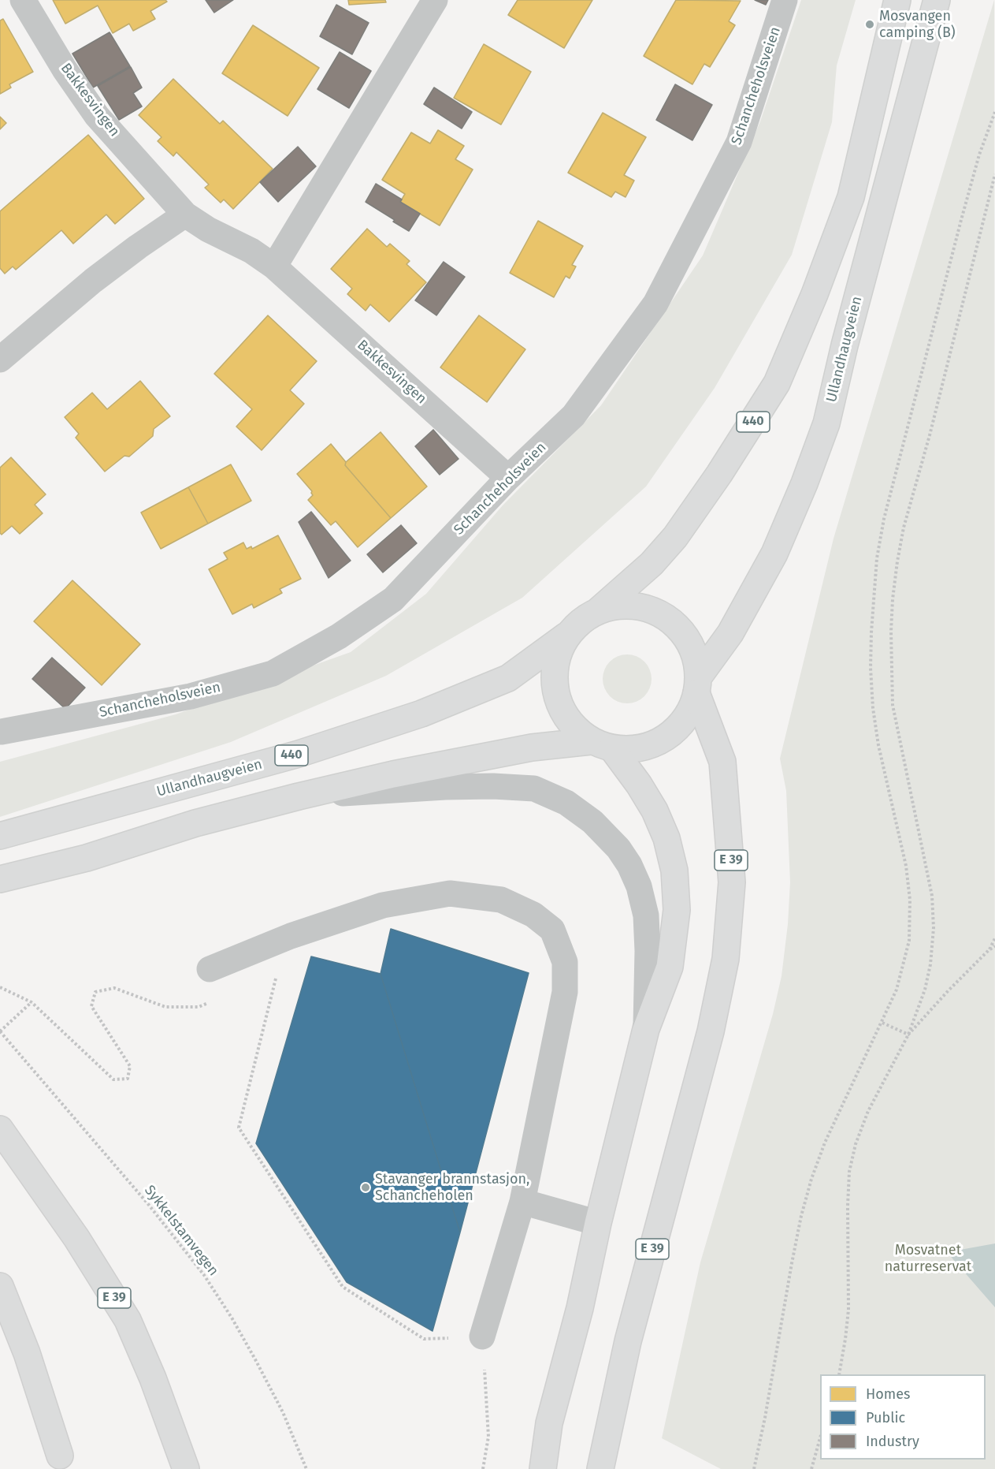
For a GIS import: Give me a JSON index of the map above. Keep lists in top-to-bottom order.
{
  "streets": {
    "main road": ["Ullandhaugveien", "440", "E 39"],
    "street": ["Schancheholsveien", "Bakkesvingen"],
    "path": ["Sykkelstamvegen"]
  },
  "crossings": [
    ["Schancheholsveien", "Bakkesvingen"],
    ["Ullandhaugveien", "440"],
    ["Ullandhaugveien", "E 39"],
    ["440", "E 39"]
  ],
  "parks": ["Mosvatnet naturreservat"],
  "places": ["Mosvangen camping (B)", "Stavanger brannstasjon, Schancheholen"],
  "legend": ["Homes", "Public", "Industry"]
}
